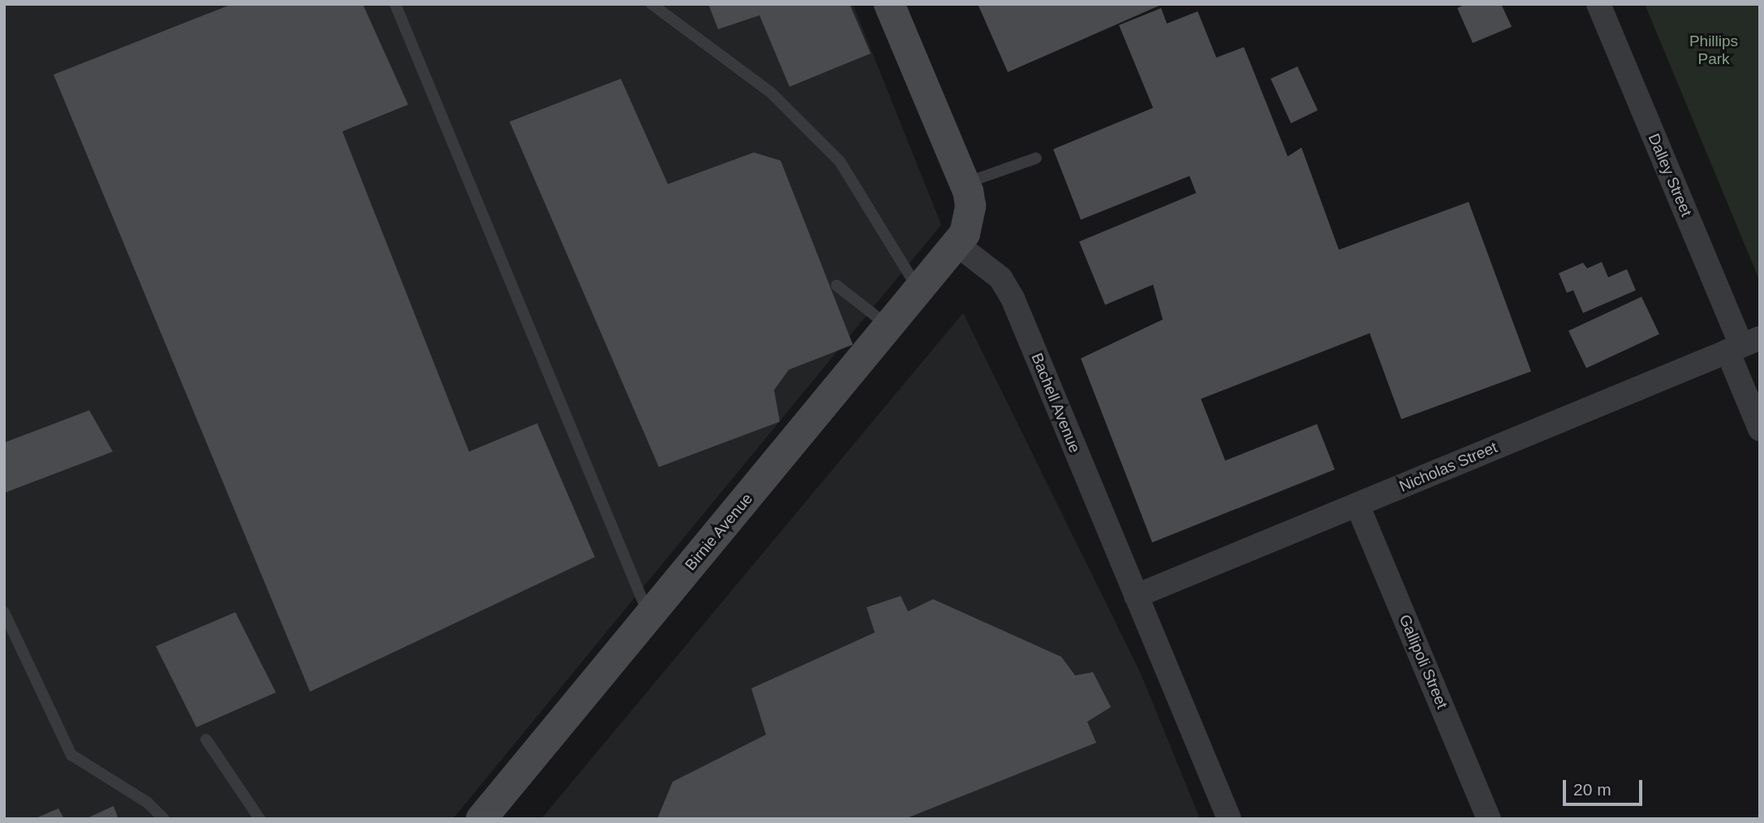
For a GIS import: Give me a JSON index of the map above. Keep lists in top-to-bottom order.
{
  "streets": {
    "main road": ["Birnie Avenue"],
    "street": [
      "Dalley Street",
      "Bachell Avenue",
      "Nicholas Street",
      "Gallipoli Street"
    ]
  },
  "crossings": [
    ["Dalley Street", "Nicholas Street"],
    ["Bachell Avenue", "Nicholas Street"],
    ["Bachell Avenue", "Birnie Avenue"],
    ["Nicholas Street", "Gallipoli Street"]
  ],
  "parks": ["Phillips Park"],
  "scale_bar": "20 m"
}
